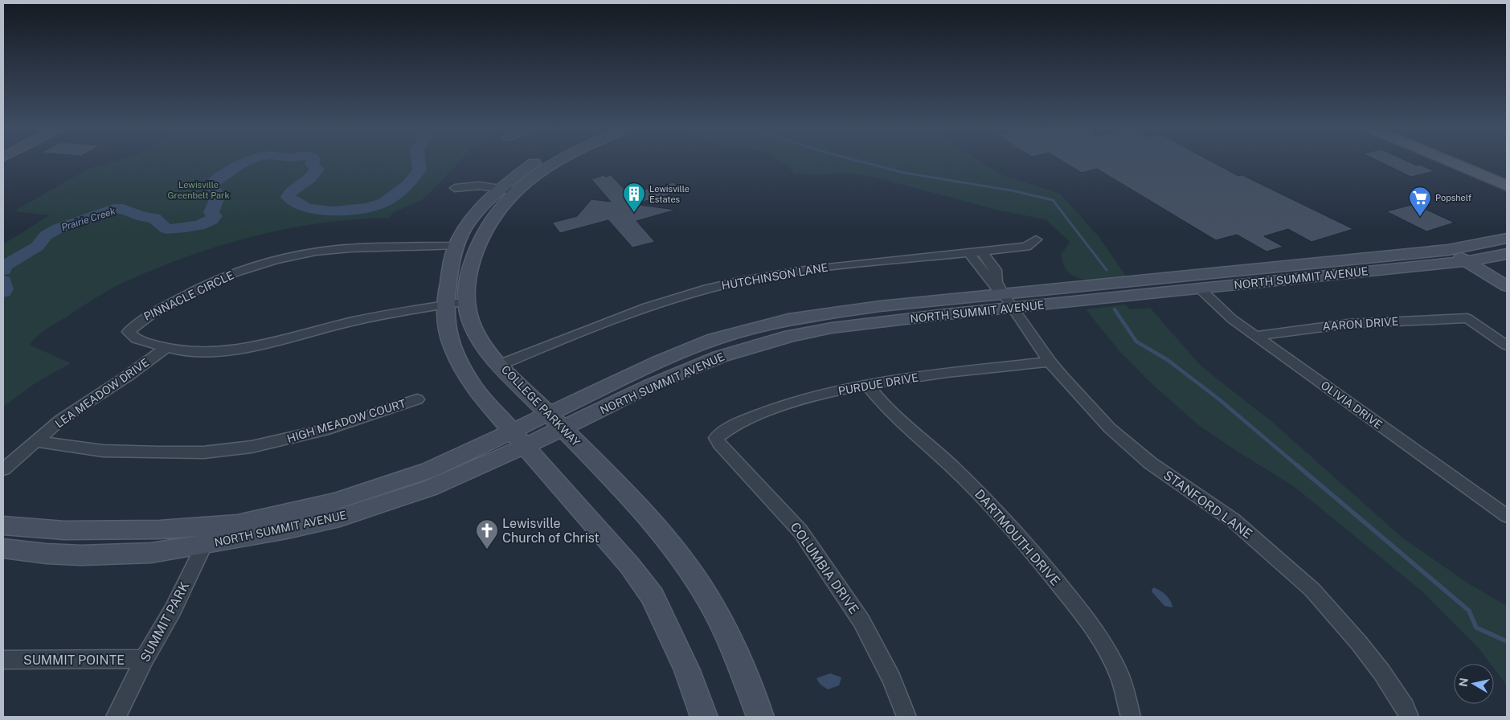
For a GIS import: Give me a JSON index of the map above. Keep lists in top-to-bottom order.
{
  "streets": {
    "main road": ["NORTH SUMMIT AVENUE", "COLLEGE PARKWAY"],
    "street": [
      "HUTCHINSON LANE",
      "PINNACLE CIRCLE",
      "AARON DRIVE",
      "PURDUE DRIVE",
      "LEA MEADOW DRIVE",
      "OLIVIA DRIVE",
      "HIGH MEADOW COURT",
      "STANFORD LANE",
      "DARTMOUTH DRIVE",
      "COLUMBIA DRIVE",
      "SUMMIT PARK",
      "SUMMIT POINTE"
    ]
  },
  "crossings": [
    ["HUTCHINSON LANE", "COLLEGE PARKWAY"],
    ["HUTCHINSON LANE", "STANFORD LANE"],
    ["NORTH SUMMIT AVENUE", "OLIVIA DRIVE"],
    ["NORTH SUMMIT AVENUE", "COLLEGE PARKWAY"],
    ["NORTH SUMMIT AVENUE", "STANFORD LANE"],
    ["NORTH SUMMIT AVENUE", "SUMMIT PARK"],
    ["PINNACLE CIRCLE", "LEA MEADOW DRIVE"],
    ["PINNACLE CIRCLE", "COLLEGE PARKWAY"],
    ["AARON DRIVE", "OLIVIA DRIVE"],
    ["PURDUE DRIVE", "STANFORD LANE"],
    ["PURDUE DRIVE", "DARTMOUTH DRIVE"],
    ["PURDUE DRIVE", "COLUMBIA DRIVE"],
    ["LEA MEADOW DRIVE", "HIGH MEADOW COURT"],
    ["SUMMIT PARK", "SUMMIT POINTE"]
  ],
  "water": ["Prairie Creek"],
  "parks": ["Lewisville Greenbelt Park"],
  "places": {
    "building": ["Lewisville Estates"],
    "supermarket": ["Popshelf"],
    "church": ["Lewisville Church of Christ"]
  },
  "north": "left"
}
